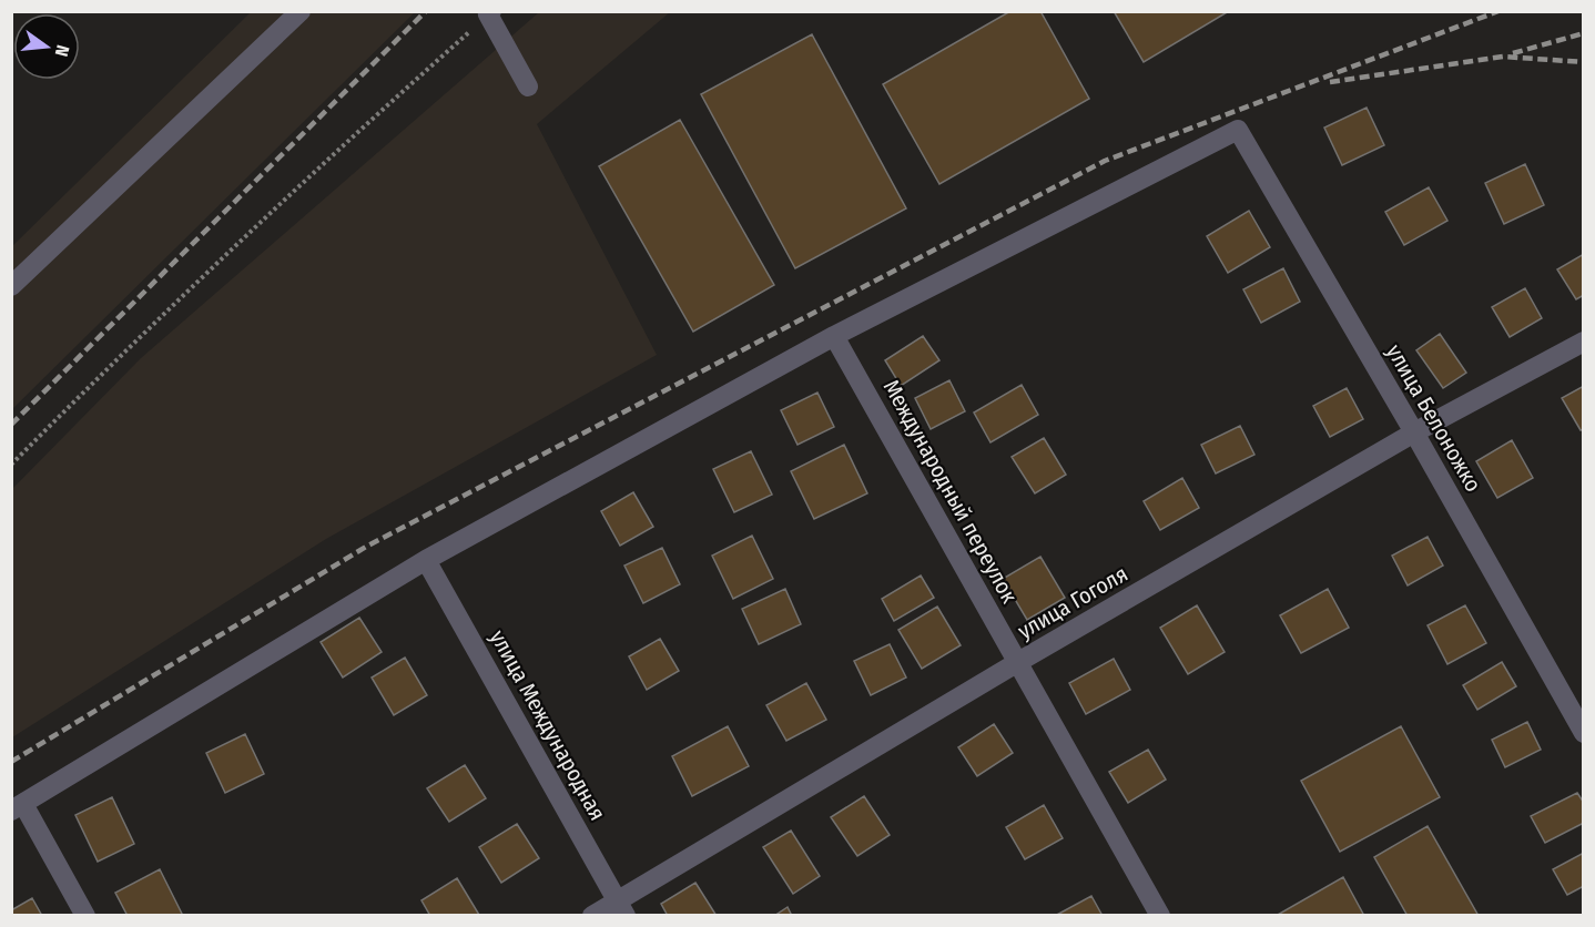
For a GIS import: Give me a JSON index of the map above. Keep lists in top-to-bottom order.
{
  "streets": {
    "street": [
      "улица Белоножко",
      "Международный переулок",
      "улица Гоголя",
      "улица Международная"
    ]
  },
  "crossings": [
    ["улица Белоножко", "Международный переулок"],
    ["улица Белоножко", "улица Гоголя"],
    ["Международный переулок", "улица Гоголя"],
    ["улица Гоголя", "улица Международная"]
  ],
  "north": "right"
}
